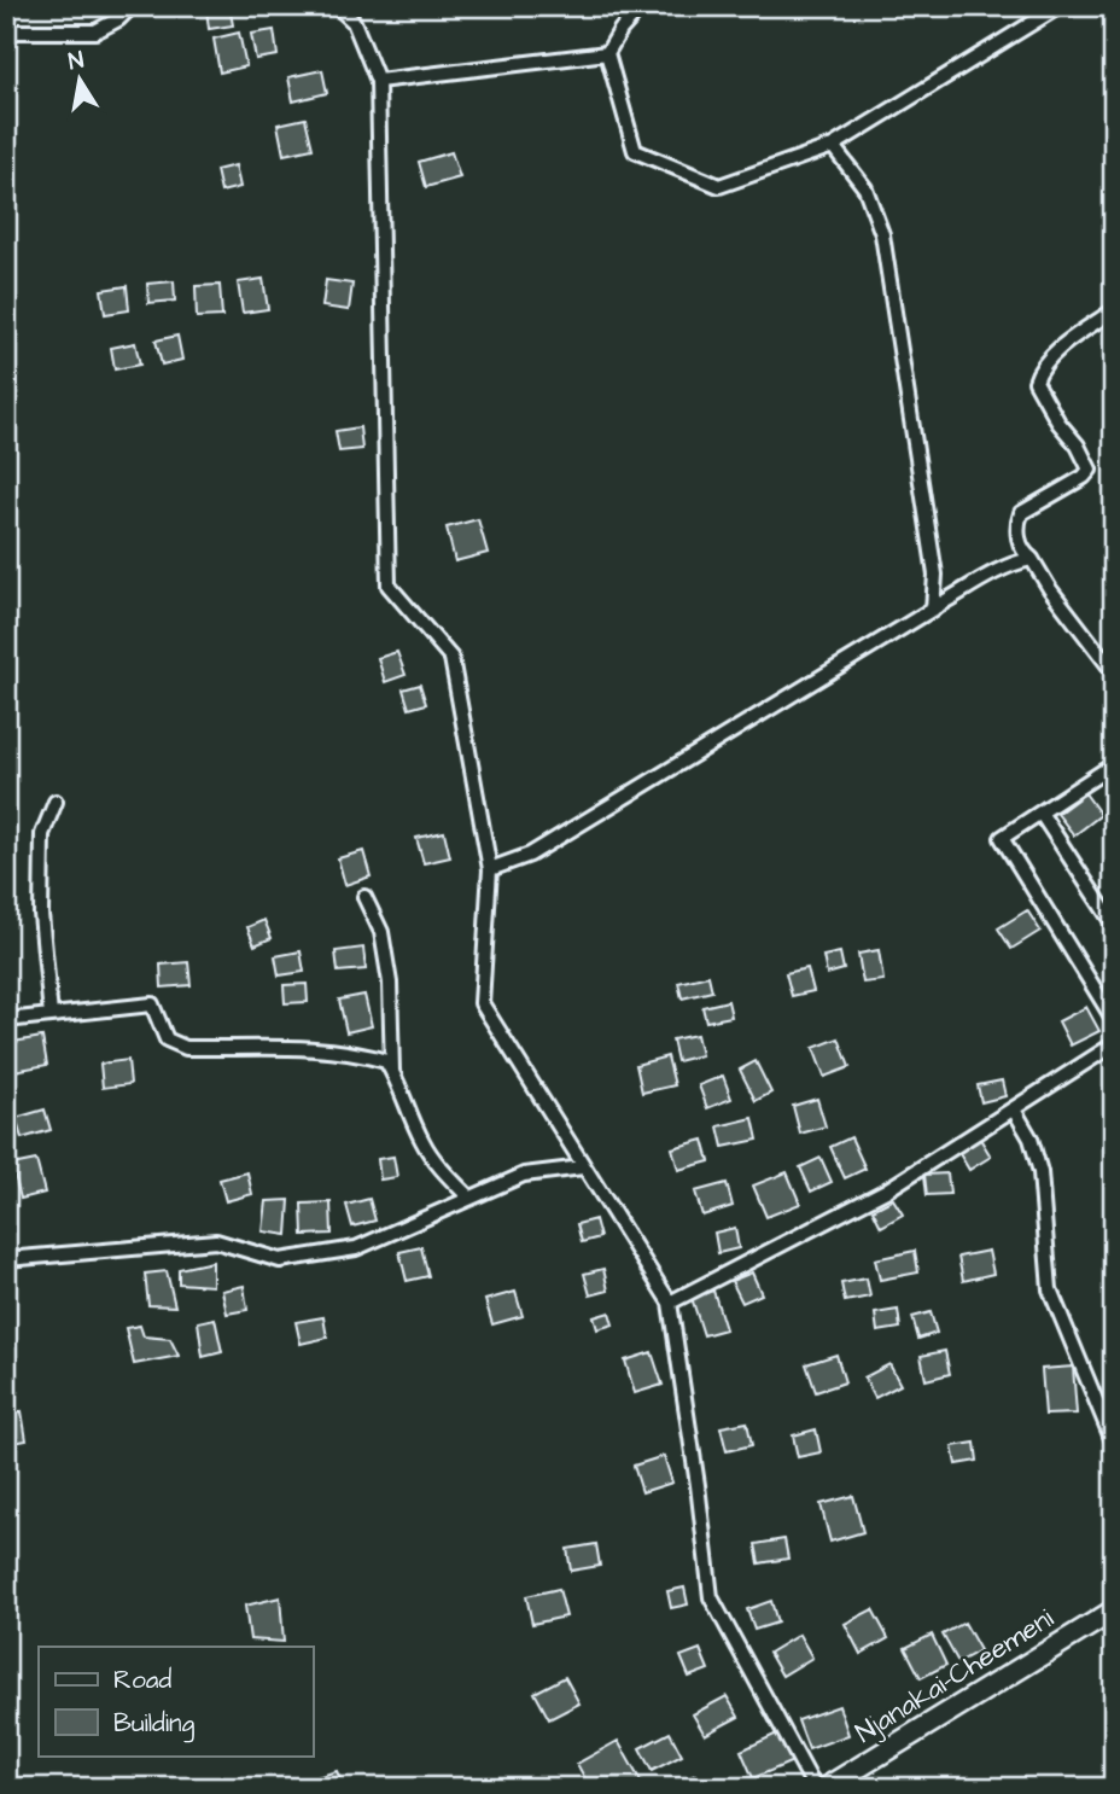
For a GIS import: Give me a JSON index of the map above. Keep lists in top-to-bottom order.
{
  "streets": {
    "main road": ["Njanakai-Cheemeni"]
  },
  "legend": ["Road", "Building"],
  "north": "top"
}
